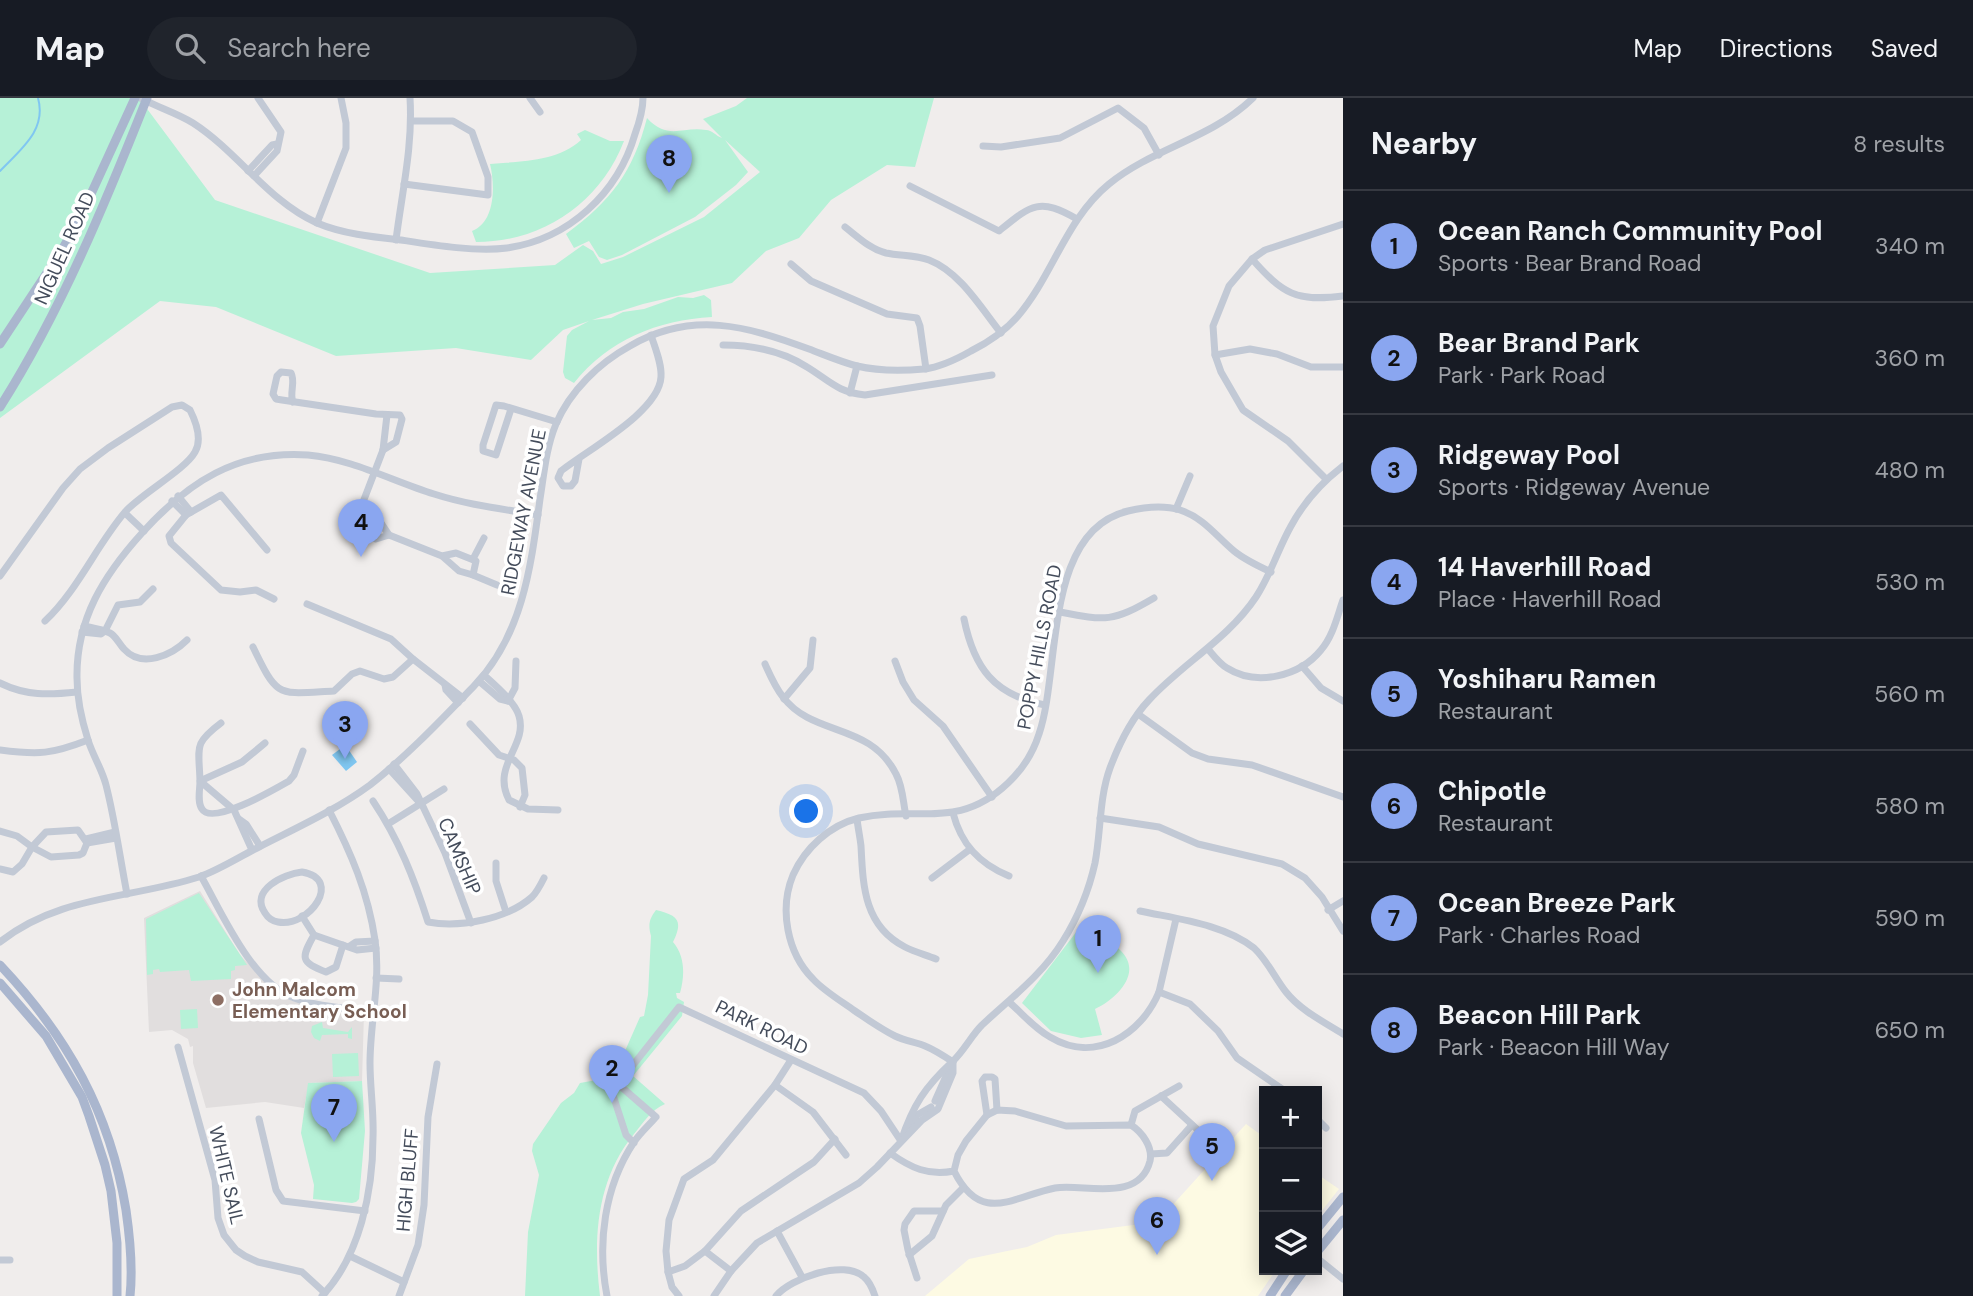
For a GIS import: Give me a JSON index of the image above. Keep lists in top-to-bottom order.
{
  "streets": {
    "main road": ["NIGUEL ROAD"],
    "street": [
      "RIDGEWAY AVENUE",
      "POPPY HILLS ROAD",
      "CAMSHIP",
      "PARK ROAD",
      "WHITE SAIL",
      "HIGH BLUFF"
    ]
  },
  "crossings": [
    ["RIDGEWAY AVENUE", "CAMSHIP"]
  ],
  "places": ["John Malcom Elementary School"],
  "page": {
    "header": "Map",
    "search": "Search here",
    "nav": ["Map", "Directions", "Saved"],
    "heading": ["Nearby", "8 results"],
    "pins": [
      "8",
      "4",
      "3",
      "1",
      "2",
      "7",
      "5",
      "6"
    ],
    "list": [
      {
        "mark": "1",
        "name": "Ocean Ranch Community Pool",
        "note": "Sports · Bear Brand Road",
        "value": "340 m"
      },
      {
        "mark": "2",
        "name": "Bear Brand Park",
        "note": "Park · Park Road",
        "value": "360 m"
      },
      {
        "mark": "3",
        "name": "Ridgeway Pool",
        "note": "Sports · Ridgeway Avenue",
        "value": "480 m"
      },
      {
        "mark": "4",
        "name": "14 Haverhill Road",
        "note": "Place · Haverhill Road",
        "value": "530 m"
      },
      {
        "mark": "5",
        "name": "Yoshiharu Ramen",
        "note": "Restaurant",
        "value": "560 m"
      },
      {
        "mark": "6",
        "name": "Chipotle",
        "note": "Restaurant",
        "value": "580 m"
      },
      {
        "mark": "7",
        "name": "Ocean Breeze Park",
        "note": "Park · Charles Road",
        "value": "590 m"
      },
      {
        "mark": "8",
        "name": "Beacon Hill Park",
        "note": "Park · Beacon Hill Way",
        "value": "650 m"
      }
    ],
    "map_buttons": ["+", "−"]
  }
}
